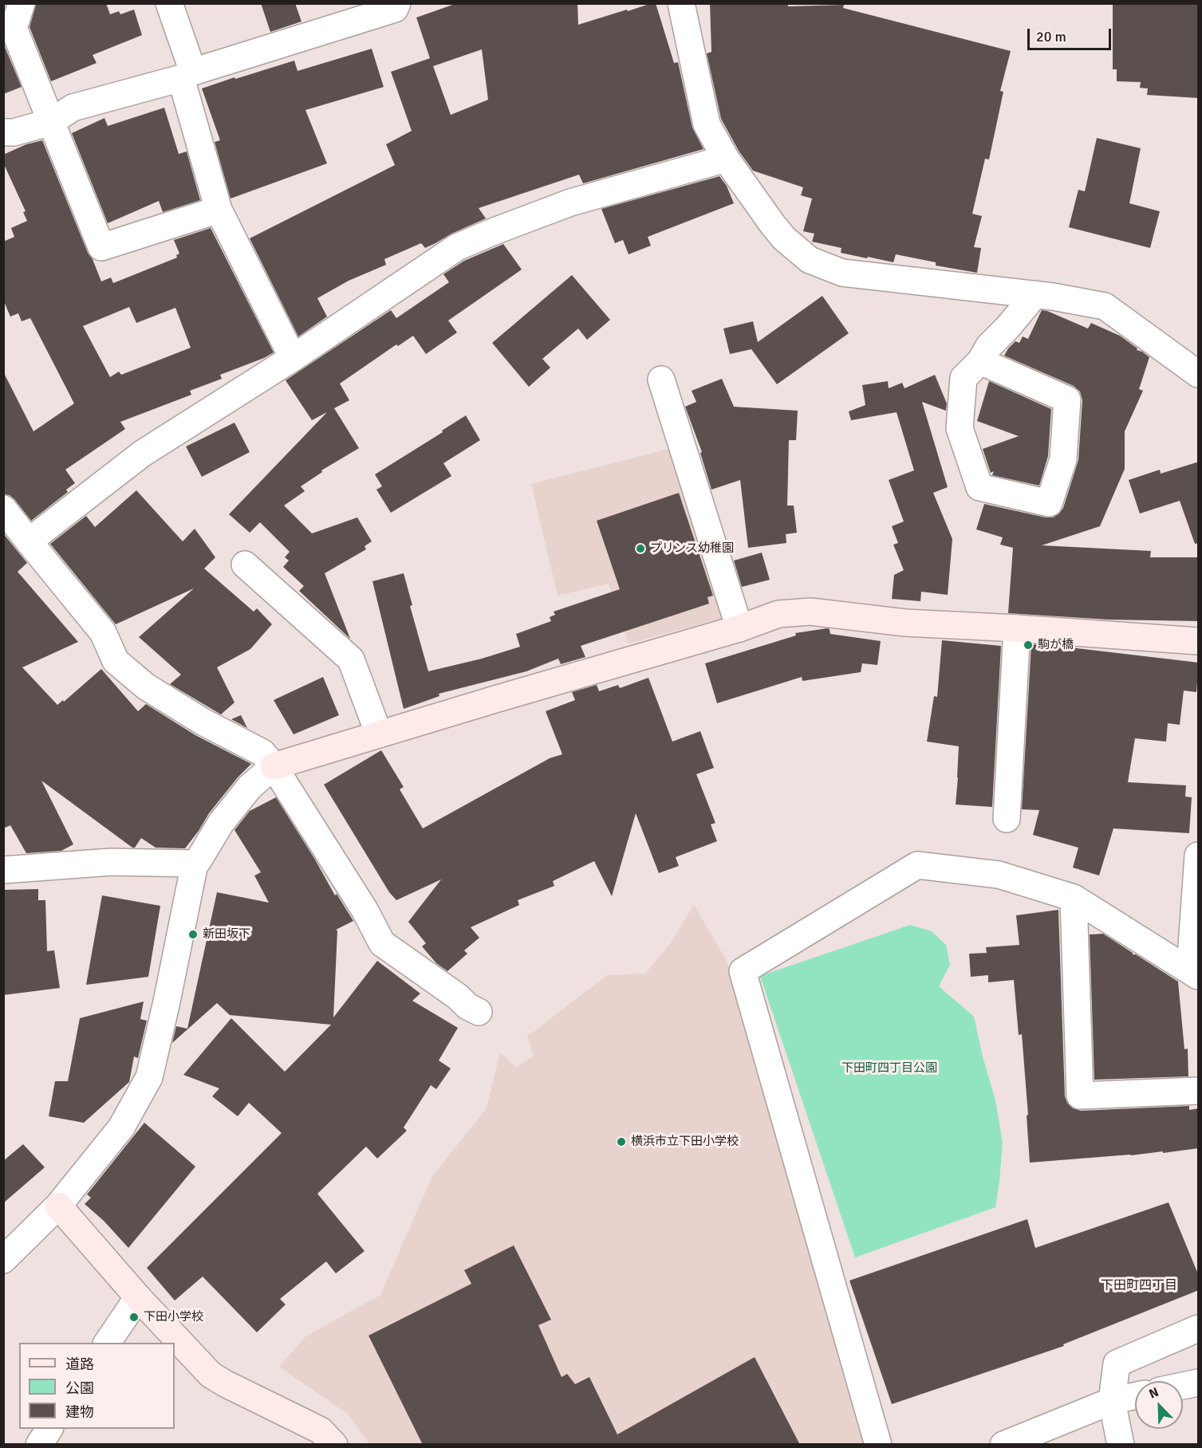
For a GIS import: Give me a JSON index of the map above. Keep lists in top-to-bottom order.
{
  "districts": ["下田町四丁目"],
  "parks": ["下田町四丁目公園"],
  "places": [
    "プリンス幼稚園",
    "駒が橋",
    "新田坂下",
    "横浜市立下田小学校",
    "下田小学校"
  ],
  "legend": ["道路", "公園", "建物"],
  "scale_bar": "20 m",
  "north": "top left"
}
